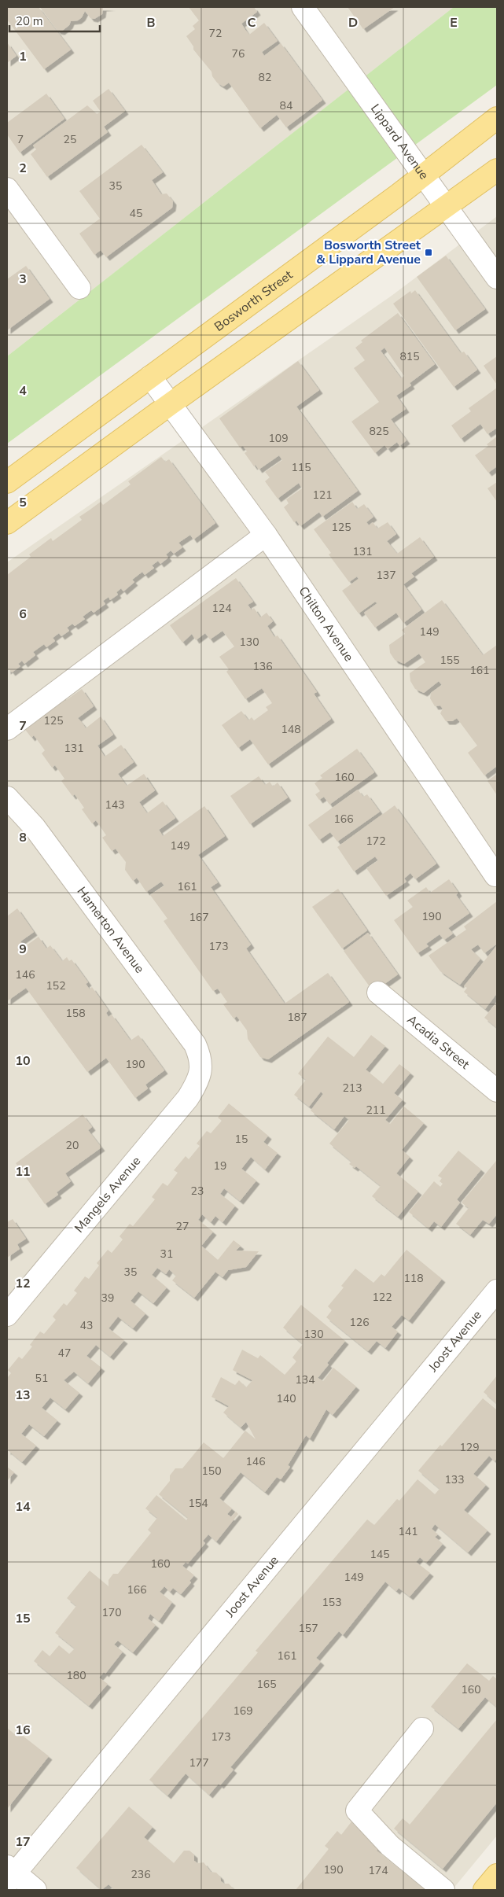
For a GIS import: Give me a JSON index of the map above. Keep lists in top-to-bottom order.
{
  "streets": {
    "main road": ["Bosworth Street"],
    "street": [
      "Lippard Avenue",
      "Chilton Avenue",
      "Hamerton Avenue",
      "Acadia Street",
      "Mangels Avenue",
      "Joost Avenue"
    ]
  },
  "crossings": [
    ["Lippard Avenue", "Bosworth Street"],
    ["Bosworth Street", "Chilton Avenue"],
    ["Hamerton Avenue", "Mangels Avenue"]
  ],
  "places": {
    "transit": ["Bosworth Street & Lippard Avenue"]
  },
  "house_numbers": [
    "72",
    "76",
    "82",
    "84",
    "7",
    "25",
    "35",
    "45",
    "815",
    "825",
    "109",
    "115",
    "121",
    "125",
    "131",
    "137",
    "124",
    "149",
    "130",
    "155",
    "136",
    "161",
    "125",
    "148",
    "131",
    "160",
    "143",
    "166",
    "172",
    "149",
    "161",
    "190",
    "167",
    "173",
    "146",
    "152",
    "158",
    "187",
    "190",
    "213",
    "211",
    "15",
    "20",
    "19",
    "23",
    "27",
    "31",
    "35",
    "118",
    "122",
    "39",
    "126",
    "43",
    "130",
    "47",
    "51",
    "134",
    "140",
    "129",
    "146",
    "150",
    "133",
    "154",
    "141",
    "145",
    "160",
    "149",
    "166",
    "153",
    "170",
    "157",
    "161",
    "180",
    "165",
    "160",
    "169",
    "173",
    "177",
    "190",
    "174",
    "236"
  ],
  "scale_bar": "20 m",
  "grid": {
    "columns": [
      "B",
      "C",
      "D",
      "E"
    ],
    "rows": [
      "1",
      "2",
      "3",
      "4",
      "5",
      "6",
      "7",
      "8",
      "9",
      "10",
      "11",
      "12",
      "13",
      "14",
      "15",
      "16",
      "17"
    ]
  }
}
